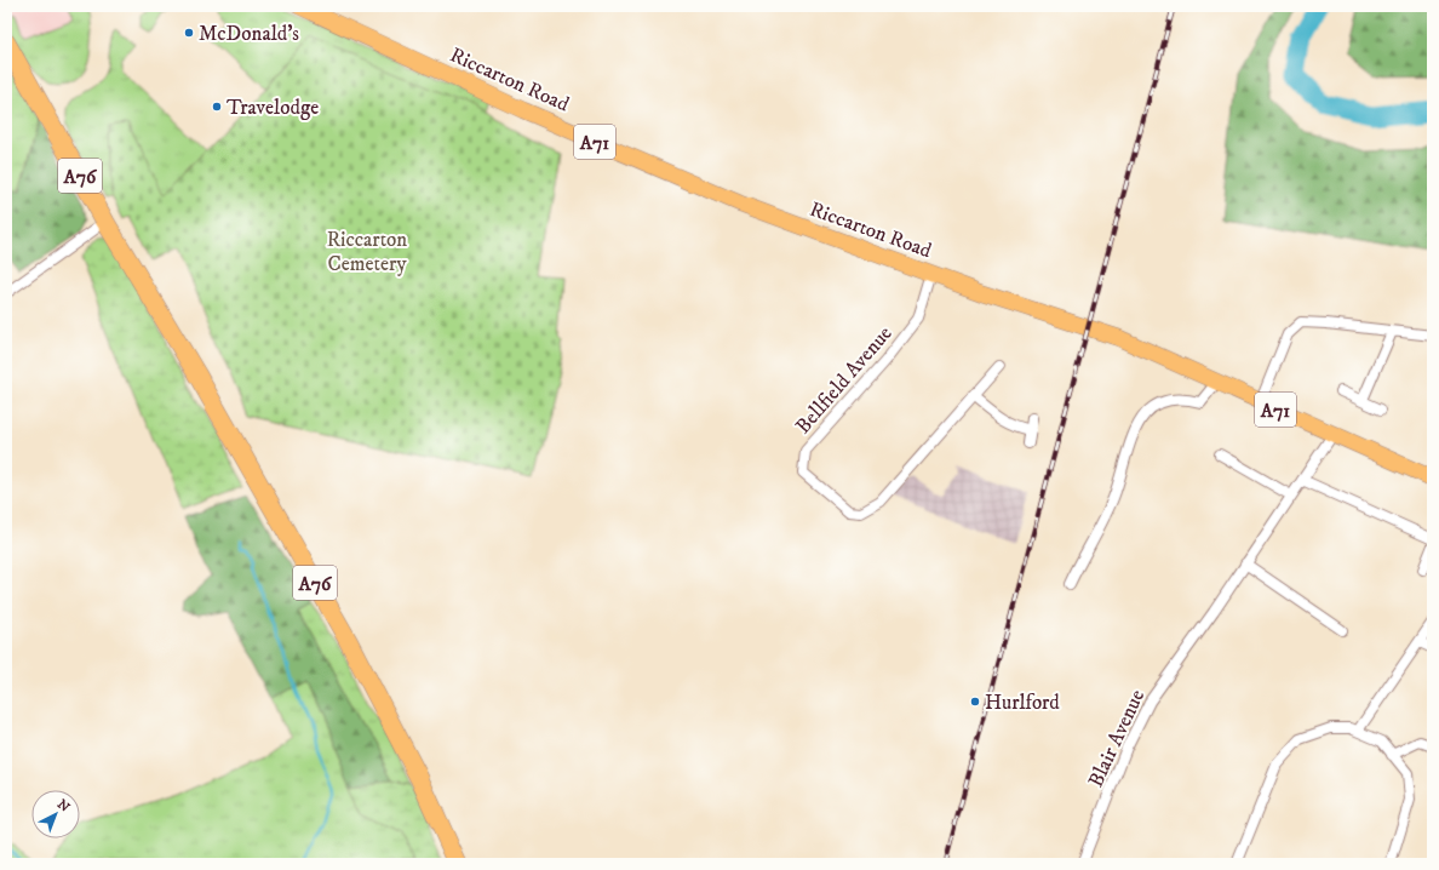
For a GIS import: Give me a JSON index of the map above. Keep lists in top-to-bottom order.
{
  "streets": {
    "highway": ["A76"],
    "main road": ["Riccarton Road", "A71"],
    "street": ["Bellfield Avenue", "Blair Avenue"]
  },
  "crossings": [
    ["Riccarton Road", "Bellfield Avenue"],
    ["Riccarton Road", "Blair Avenue"]
  ],
  "parks": ["Riccarton Cemetery"],
  "places": ["McDonald's", "Travelodge", "Hurlford"],
  "north": "top right"
}
